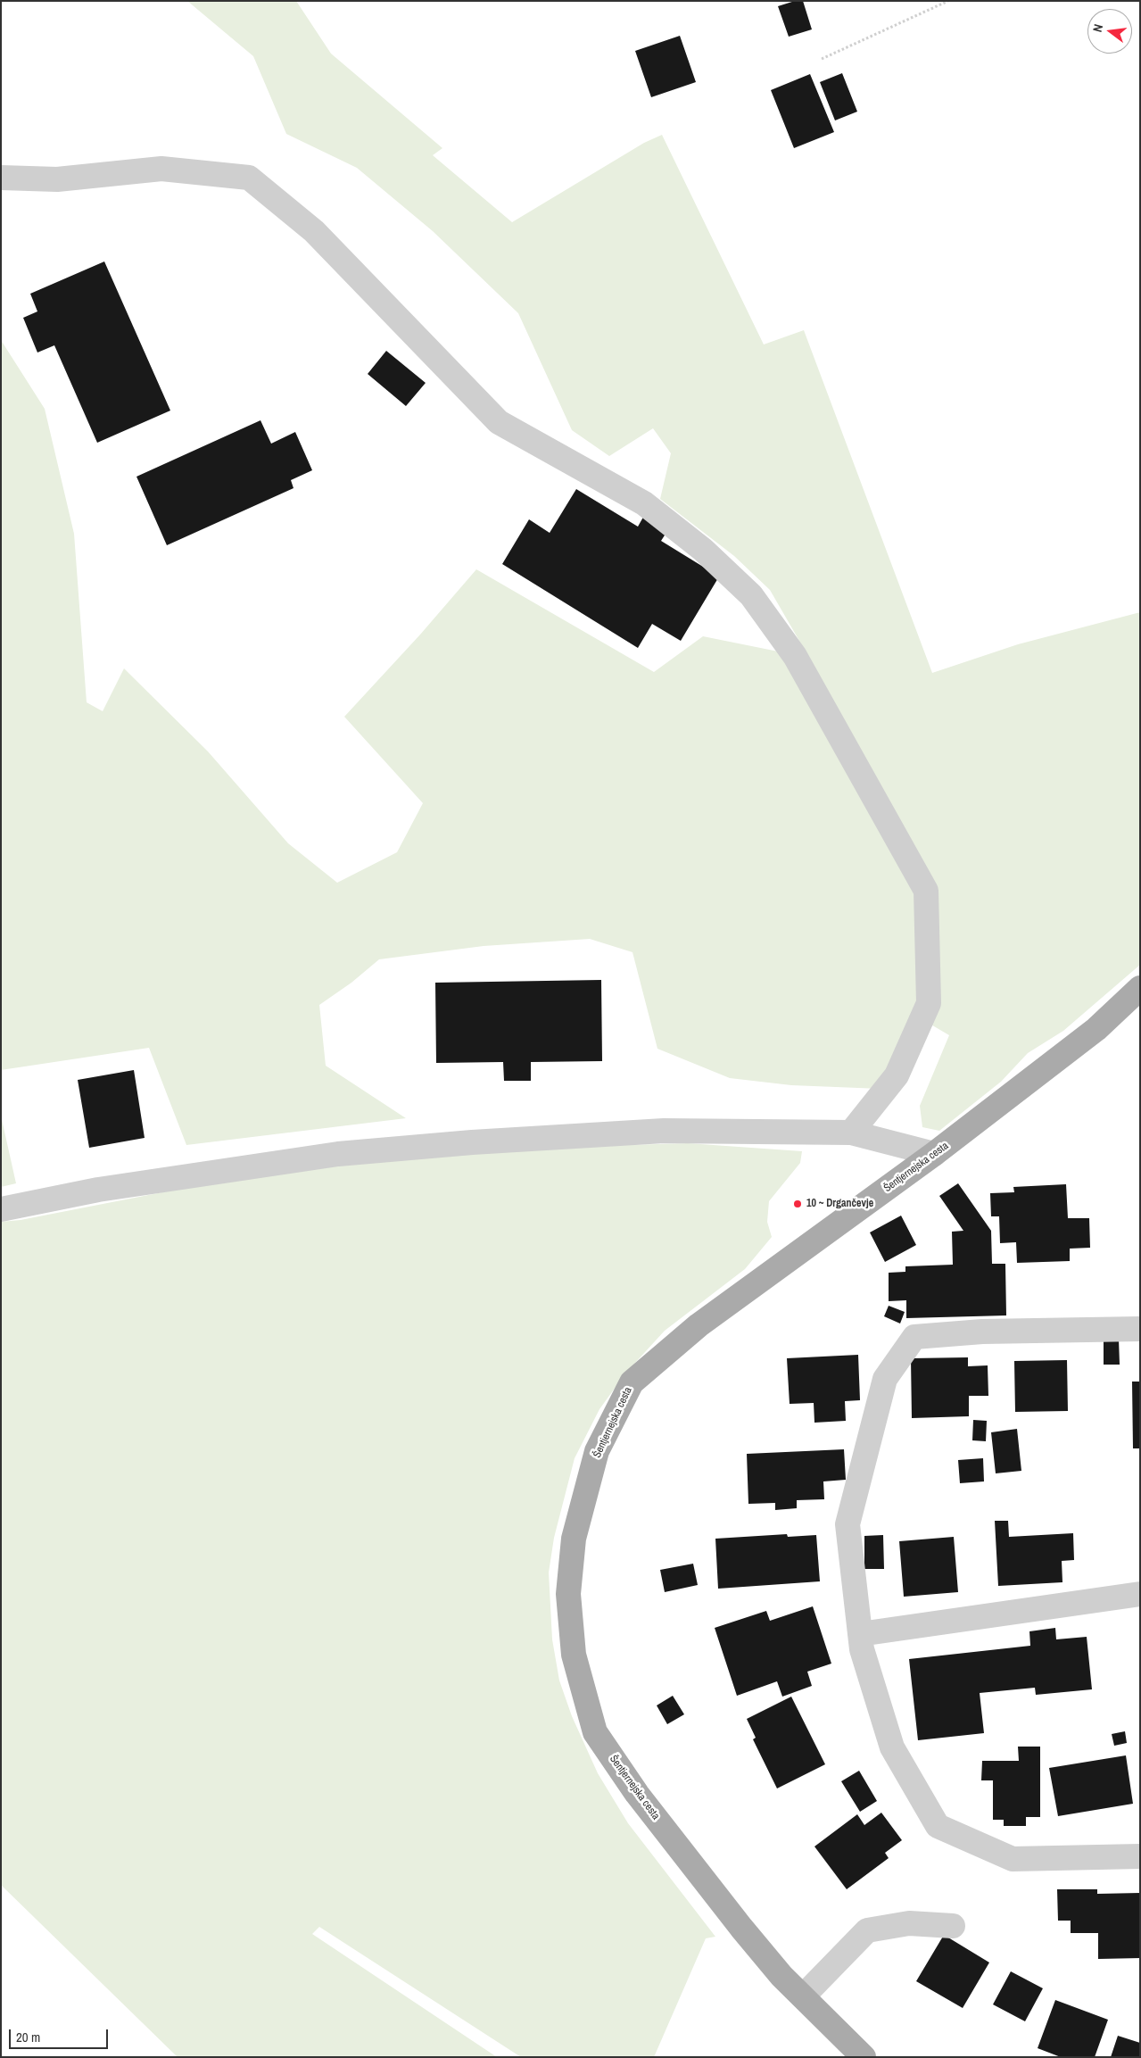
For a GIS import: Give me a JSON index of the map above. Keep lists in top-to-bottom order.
{
  "streets": {
    "main road": ["Šentjernejska cesta"]
  },
  "places": ["10 ~ Drgančevje"],
  "scale_bar": "20 m",
  "north": "left"
}
